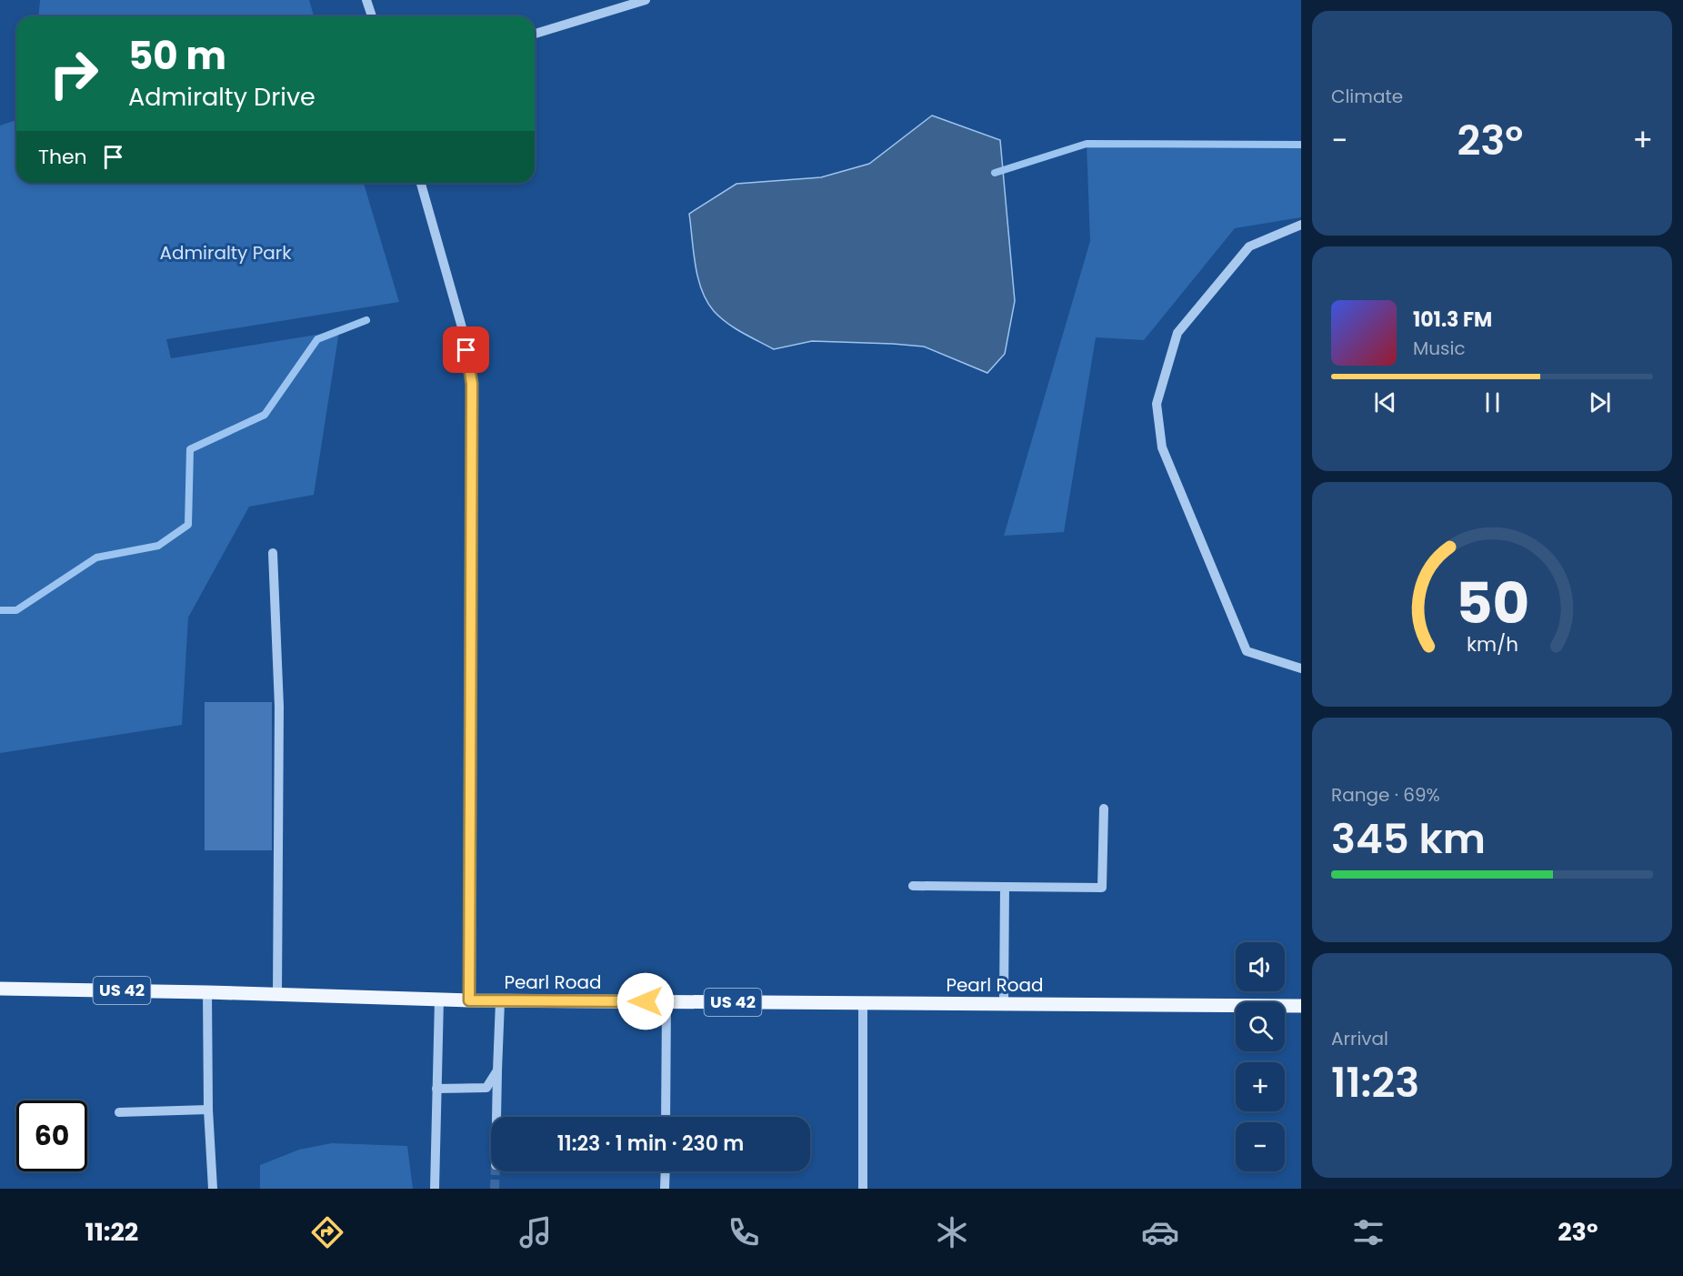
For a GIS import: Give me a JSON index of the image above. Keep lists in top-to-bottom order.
{
  "streets": {
    "main road": ["Pearl Road", "US 42"]
  },
  "parks": ["Admiralty Park"],
  "page": {
    "tile": [
      "Climate",
      ["Range · 69%", "345 km"],
      ["Arrival", "11:23"]
    ],
    "turn": ["50 m", "Admiralty Drive"],
    "heat": ["−", "23°", "+"],
    "then": "Then",
    "song": ["101.3 FM", "Music"],
    "map_buttons": ["+", "−"],
    "limit": "60",
    "trip": "11:23 · 1 min · 230 m",
    "tabs": ["11:22", "23°"],
    "gauge": ["50", "km/h"]
  }
}
